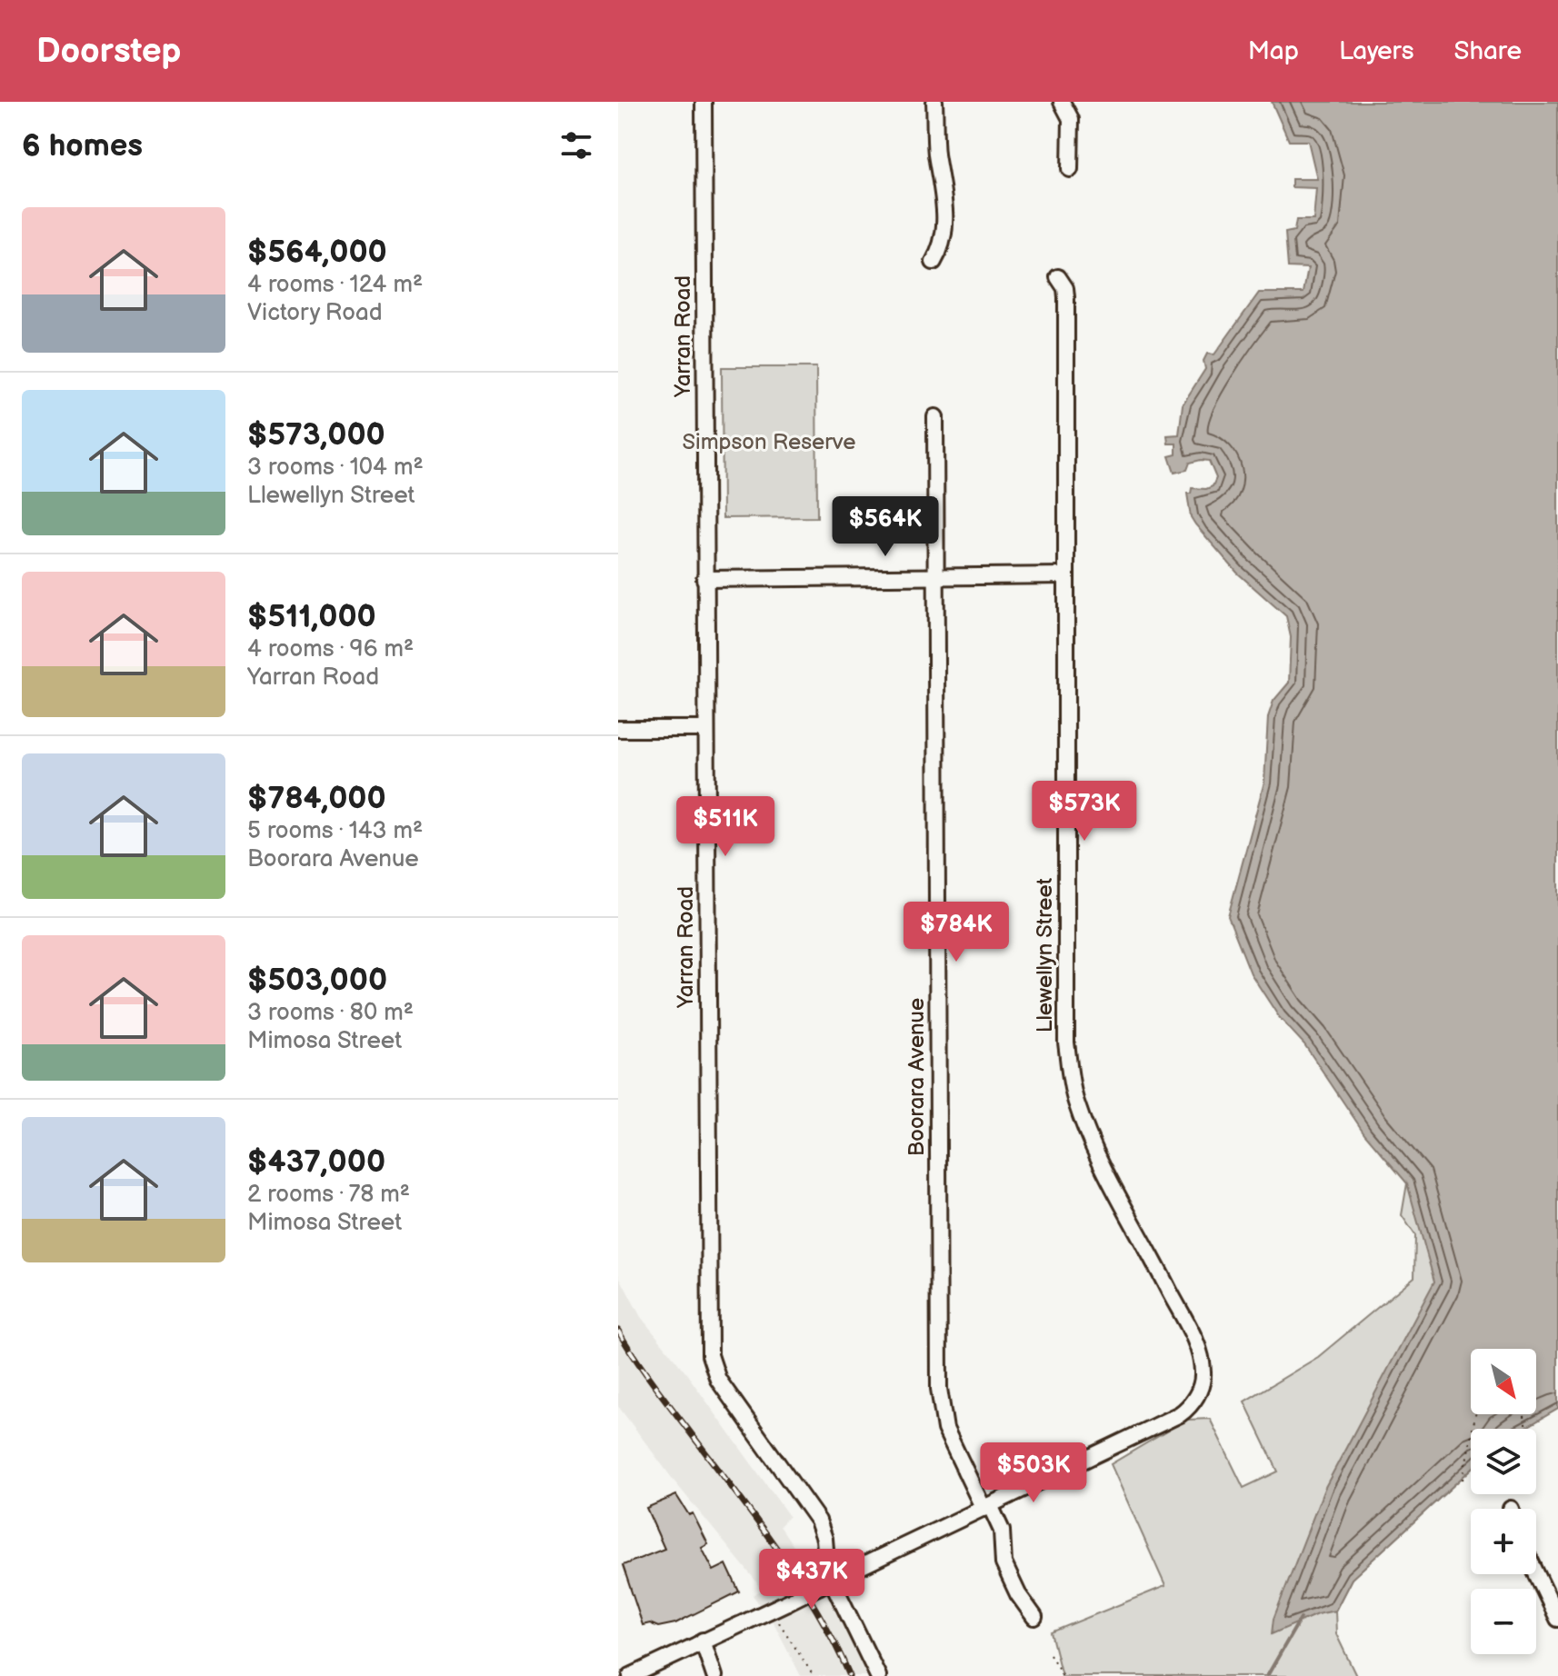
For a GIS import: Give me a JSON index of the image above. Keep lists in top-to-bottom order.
{
  "streets": {
    "street": ["Yarran Road", "Llewellyn Street", "Boorara Avenue"]
  },
  "crossings": [
    ["Llewellyn Street", "Boorara Avenue"]
  ],
  "parks": ["Simpson Reserve"],
  "north": "bottom right",
  "page": {
    "header": "Doorstep",
    "nav": ["Map", "Layers", "Share"],
    "heading": "6 homes",
    "list": [
      {
        "name": "$564,000",
        "note": "4 rooms · 124 m² · Victory Road"
      },
      {
        "name": "$573,000",
        "note": "3 rooms · 104 m² · Llewellyn Street"
      },
      {
        "name": "$511,000",
        "note": "4 rooms · 96 m² · Yarran Road"
      },
      {
        "name": "$784,000",
        "note": "5 rooms · 143 m² · Boorara Avenue"
      },
      {
        "name": "$503,000",
        "note": "3 rooms · 80 m² · Mimosa Street"
      },
      {
        "name": "$437,000",
        "note": "2 rooms · 78 m² · Mimosa Street"
      }
    ],
    "price": [
      "$564K",
      "$573K",
      "$511K",
      "$784K",
      "$503K",
      "$437K"
    ],
    "map_buttons": ["+", "−"]
  }
}
